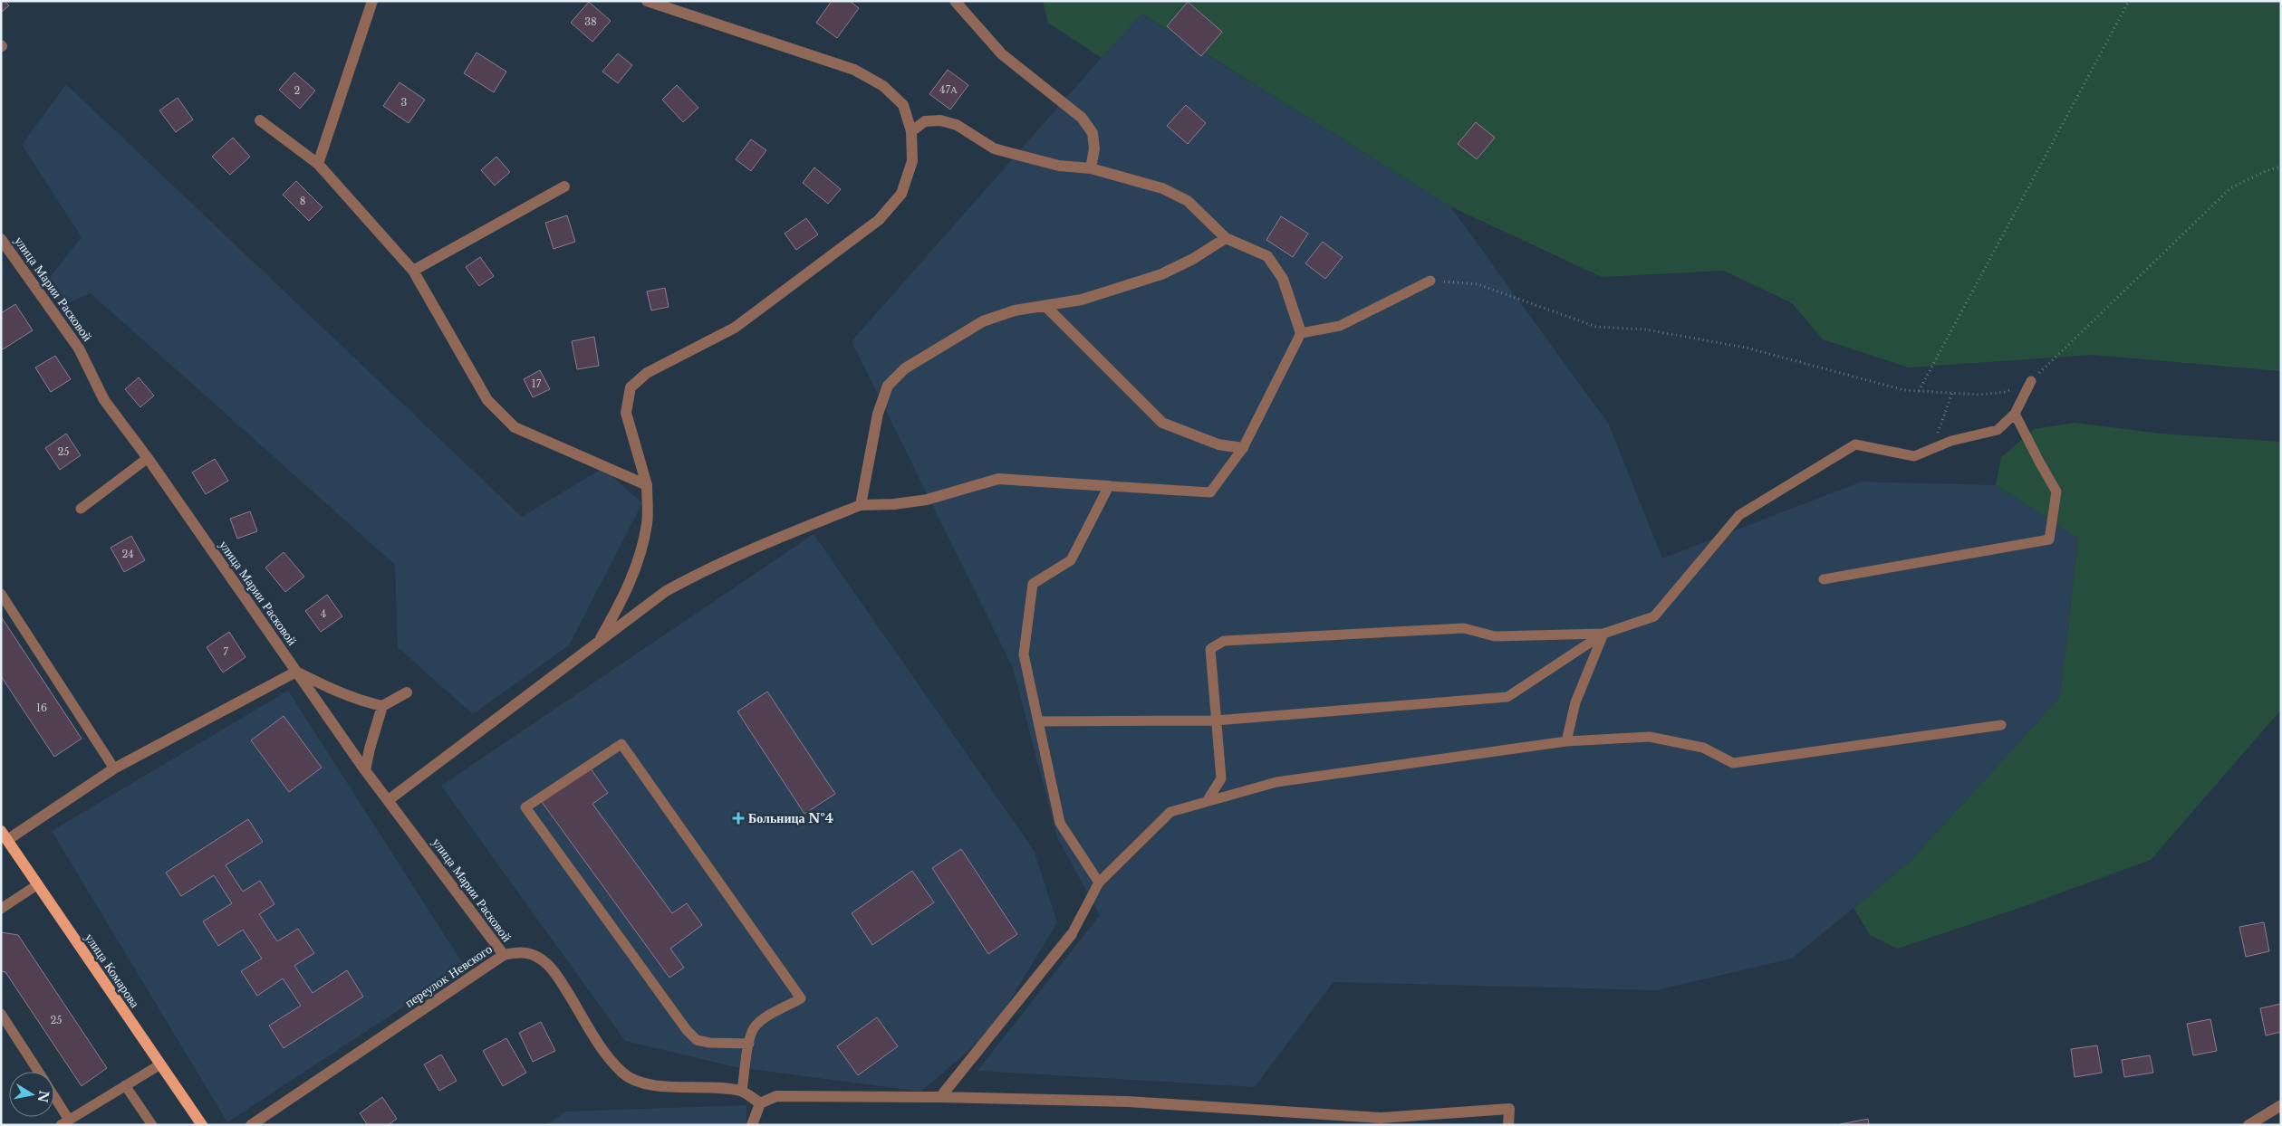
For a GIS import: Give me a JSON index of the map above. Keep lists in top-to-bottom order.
{
  "streets": {
    "main road": ["улица Комарова"],
    "street": ["улица Марии Расковой", "переулок Невского"]
  },
  "crossings": [
    ["улица Марии Расковой", "переулок Невского"]
  ],
  "places": {
    "health": ["Больница №4"]
  },
  "house_numbers": [
    "38",
    "47А",
    "2",
    "3",
    "8",
    "17",
    "25",
    "24",
    "4",
    "7",
    "16",
    "25"
  ],
  "north": "right"
}
